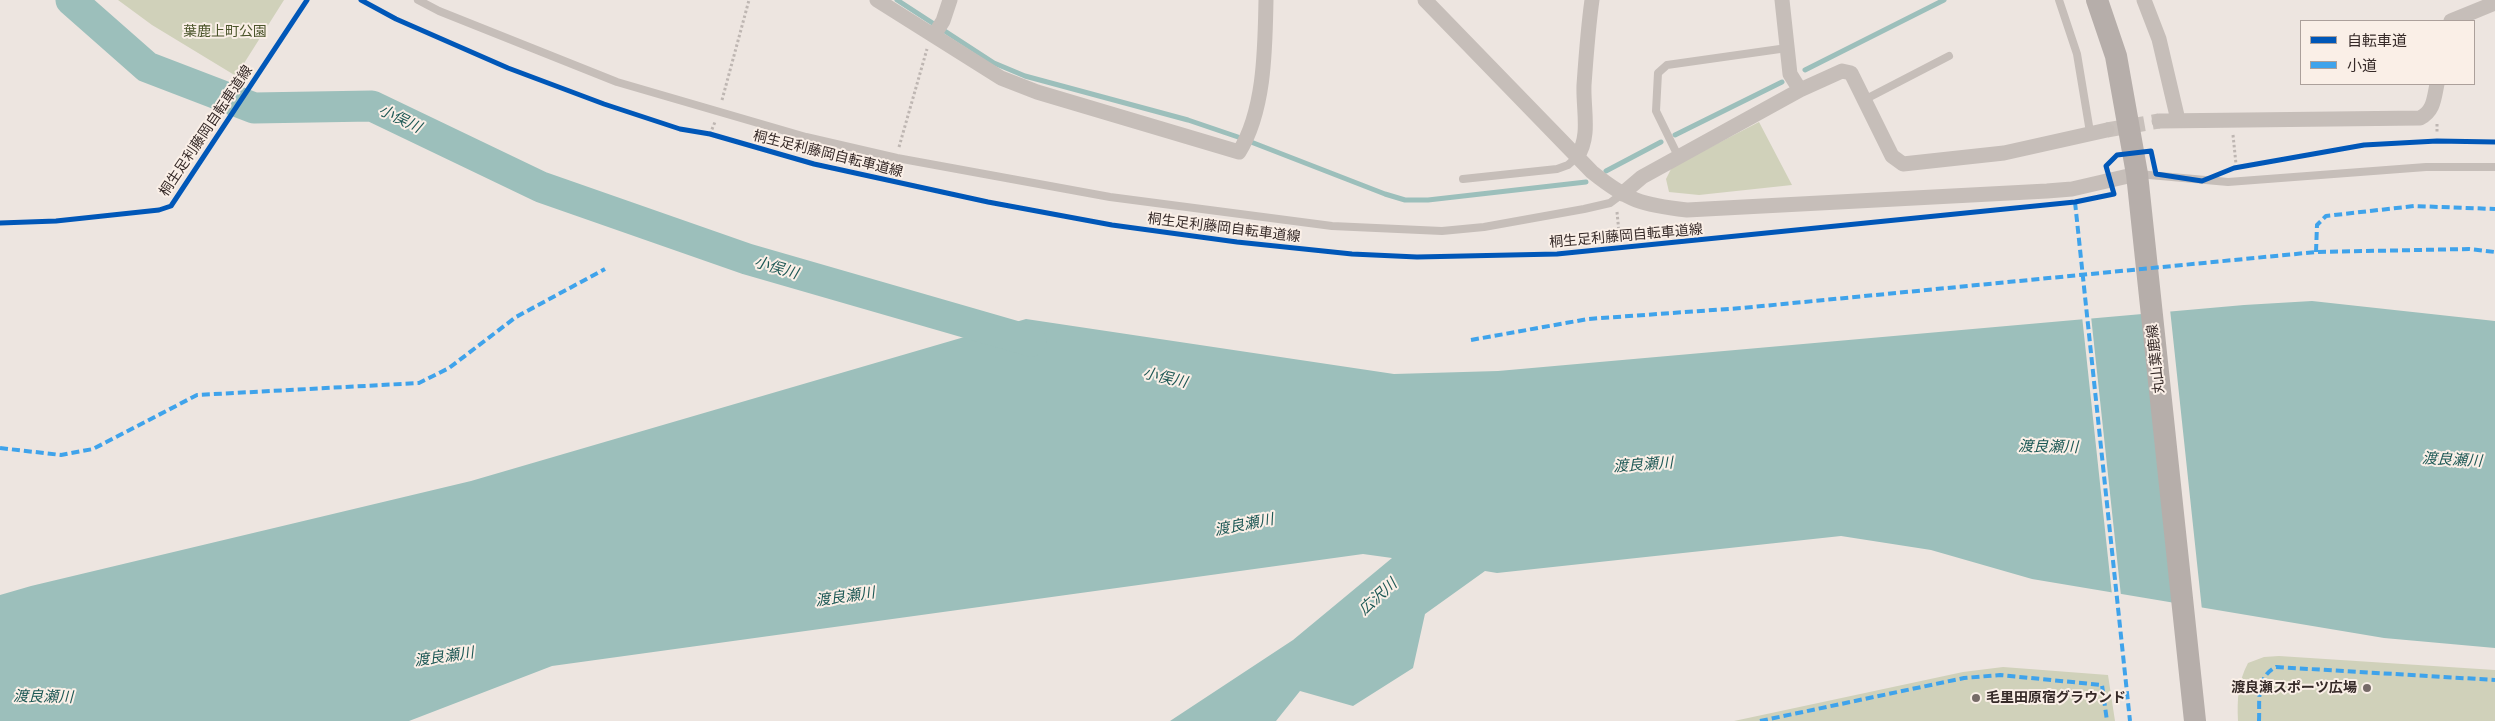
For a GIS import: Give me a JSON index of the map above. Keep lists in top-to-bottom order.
{
  "streets": {
    "main road": ["丸山葉鹿線"],
    "cycle path": ["桐生足利藤岡自転車道線"]
  },
  "water": ["小俣川", "渡良瀬川", "広沢川"],
  "parks": ["葉鹿上町公園"],
  "places": ["渡良瀬スポーツ広場", "毛里田原宿グラウンド"],
  "legend": ["自転車道", "小道"]
}
